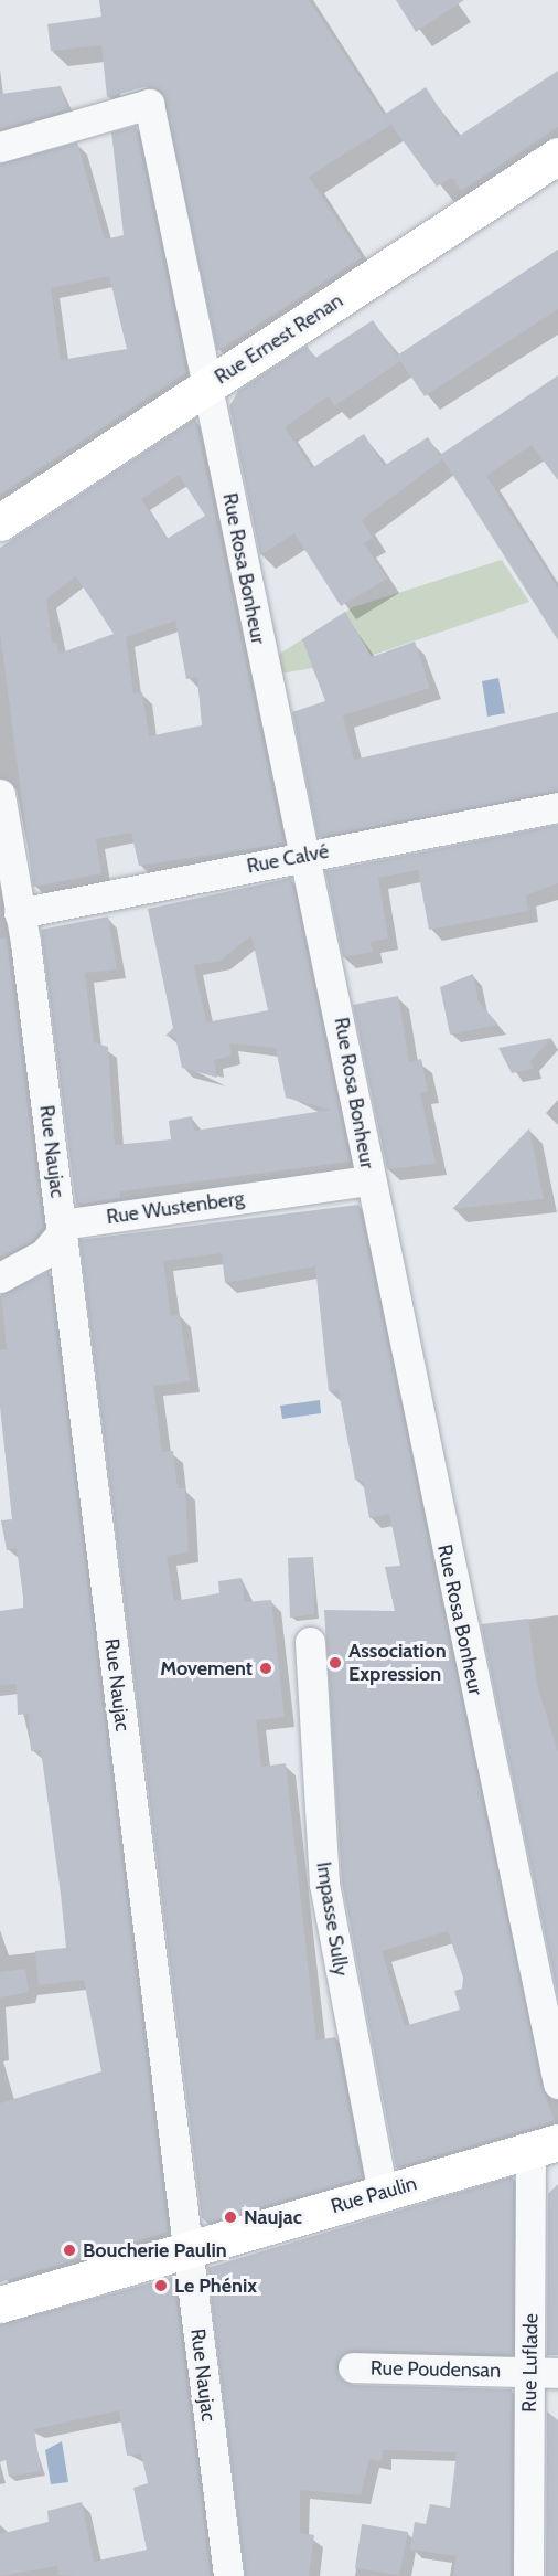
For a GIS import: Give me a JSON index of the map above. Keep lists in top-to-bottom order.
{
  "streets": {
    "street": [
      "Rue Ernest Renan",
      "Rue Rosa Bonheur",
      "Rue Calvé",
      "Rue Naujac",
      "Rue Wustenberg",
      "Impasse Sully",
      "Rue Paulin",
      "Rue Luflade",
      "Rue Poudensan"
    ]
  },
  "crossings": [
    ["Rue Ernest Renan", "Rue Rosa Bonheur"],
    ["Rue Rosa Bonheur", "Rue Calvé"],
    ["Rue Rosa Bonheur", "Rue Wustenberg"],
    ["Rue Calvé", "Rue Naujac"],
    ["Rue Naujac", "Rue Wustenberg"],
    ["Rue Naujac", "Rue Paulin"],
    ["Impasse Sully", "Rue Paulin"],
    ["Rue Paulin", "Rue Luflade"],
    ["Rue Luflade", "Rue Poudensan"]
  ],
  "places": [
    "Association Expression",
    "Movement",
    "Naujac",
    "Boucherie Paulin",
    "Le Phénix"
  ]
}
